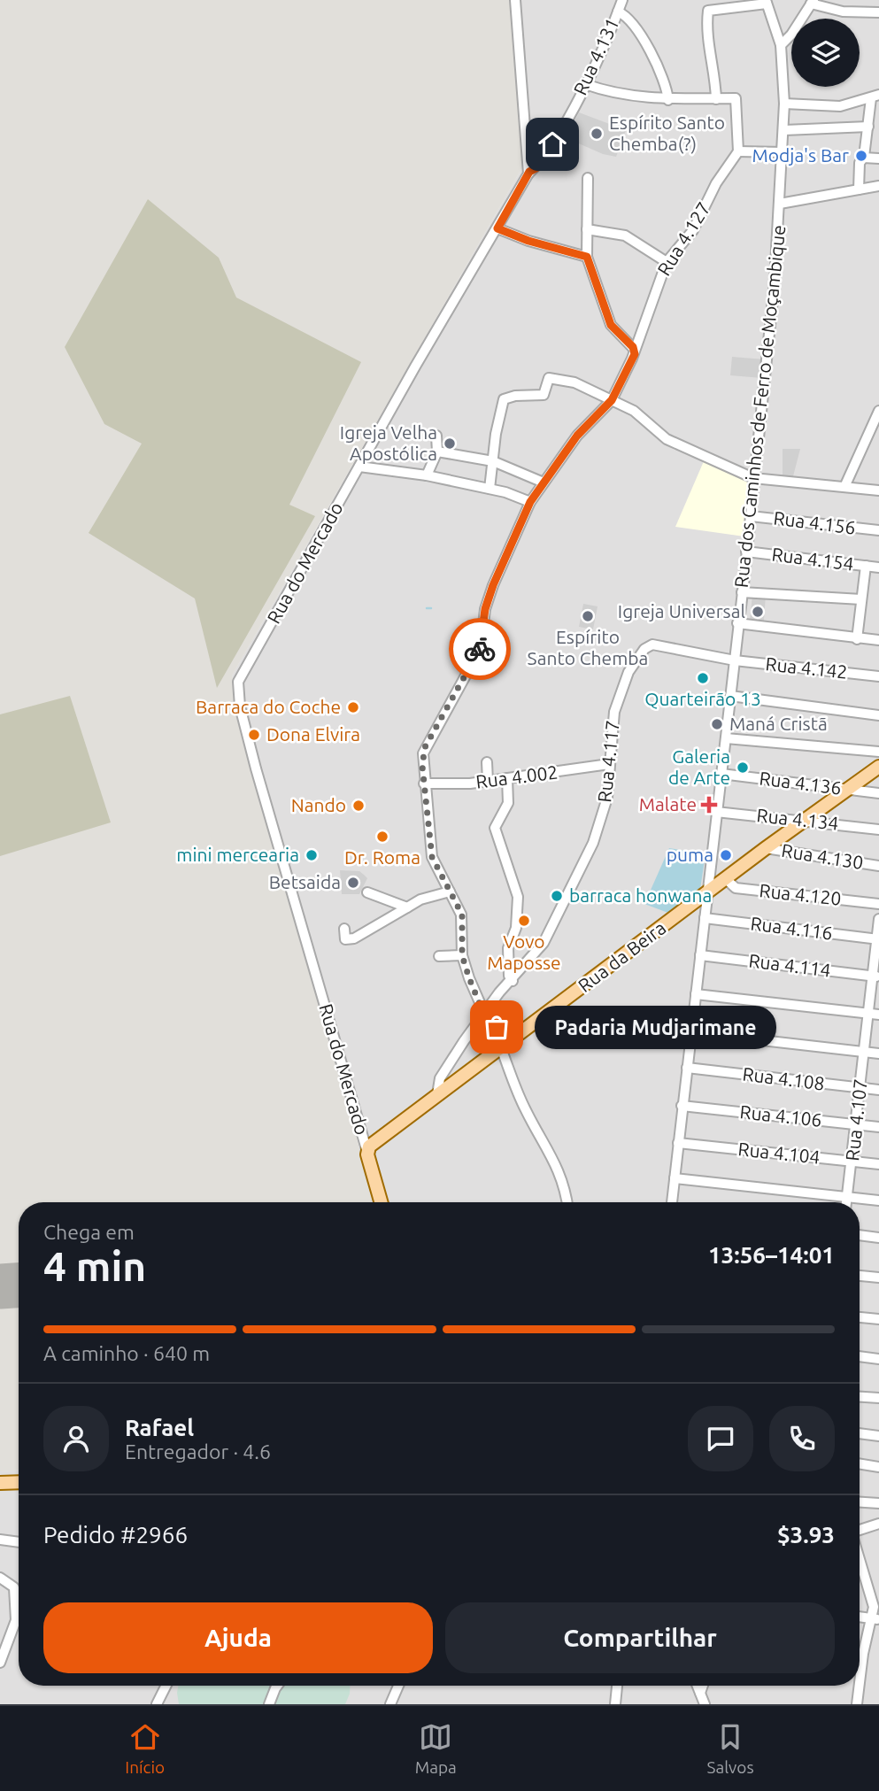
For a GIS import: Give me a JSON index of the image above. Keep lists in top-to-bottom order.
{
  "streets": {
    "main road": ["Rua da Beira"],
    "street": [
      "Rua 4.131",
      "Rua 4.127",
      "Rua dos Caminhos de Ferro de Moçambique",
      "Rua 4.156",
      "Rua 4.154",
      "Rua do Mercado",
      "Rua 4.142",
      "Rua 4.117",
      "Rua 4.002",
      "Rua 4.136",
      "Rua 4.134",
      "Rua 4.130",
      "Rua 4.120",
      "Rua 4.116",
      "Rua 4.114",
      "Rua 4.108",
      "Rua 4.106",
      "Rua 4.107",
      "Rua 4.104"
    ]
  },
  "crossings": [
    ["Rua 4.131", "Rua do Mercado"],
    ["Rua 4.127", "Rua 4.002"],
    ["Rua dos Caminhos de Ferro de Moçambique", "Rua 4.156"],
    ["Rua dos Caminhos de Ferro de Moçambique", "Rua 4.154"],
    ["Rua dos Caminhos de Ferro de Moçambique", "Rua 4.142"],
    ["Rua dos Caminhos de Ferro de Moçambique", "Rua 4.117"],
    ["Rua dos Caminhos de Ferro de Moçambique", "Rua 4.136"],
    ["Rua dos Caminhos de Ferro de Moçambique", "Rua 4.134"],
    ["Rua dos Caminhos de Ferro de Moçambique", "Rua 4.116"],
    ["Rua dos Caminhos de Ferro de Moçambique", "Rua da Beira"],
    ["Rua dos Caminhos de Ferro de Moçambique", "Rua 4.114"],
    ["Rua dos Caminhos de Ferro de Moçambique", "Rua 4.108"],
    ["Rua dos Caminhos de Ferro de Moçambique", "Rua 4.106"],
    ["Rua dos Caminhos de Ferro de Moçambique", "Rua 4.104"],
    ["Rua do Mercado", "Rua da Beira"],
    ["Rua 4.142", "Rua 4.117"],
    ["Rua 4.117", "Rua 4.002"],
    ["Rua 4.117", "Rua da Beira"],
    ["Rua 4.136", "Rua da Beira"],
    ["Rua 4.134", "Rua da Beira"],
    ["Rua 4.130", "Rua da Beira"],
    ["Rua 4.120", "Rua da Beira"],
    ["Rua 4.116", "Rua 4.107"],
    ["Rua 4.114", "Rua 4.107"],
    ["Rua 4.108", "Rua 4.107"],
    ["Rua 4.106", "Rua 4.107"],
    ["Rua 4.107", "Rua 4.104"]
  ],
  "places": {
    "other": [
      "Espírito Santo Chemba(?)",
      "Modja's Bar",
      "Igreja Velha Apostólica",
      "Igreja Universal",
      "Espírito Santo Chemba",
      "Quarteirão 13",
      "Barraca do Coche",
      "Maná Cristã",
      "Dona Elvira",
      "Galeria de Arte",
      "Nando",
      "Dr. Roma",
      "mini mercearia",
      "puma",
      "Betsaida",
      "barraca honwana",
      "Vovo Maposse",
      "Padaria Mudjarimane"
    ],
    "health": ["Malate"]
  },
  "page": {
    "bubble": "Padaria Mudjarimane",
    "heading": ["4 min", "Chega em", "13:56–14:01"],
    "panel": [
      "Rafael",
      "Entregador · 4.6",
      "Pedido #2966",
      "$3.93"
    ],
    "bar": "A caminho · 640 m",
    "buttons": ["Ajuda", "Compartilhar"],
    "tabs": ["Início", "Mapa", "Salvos"]
  }
}
